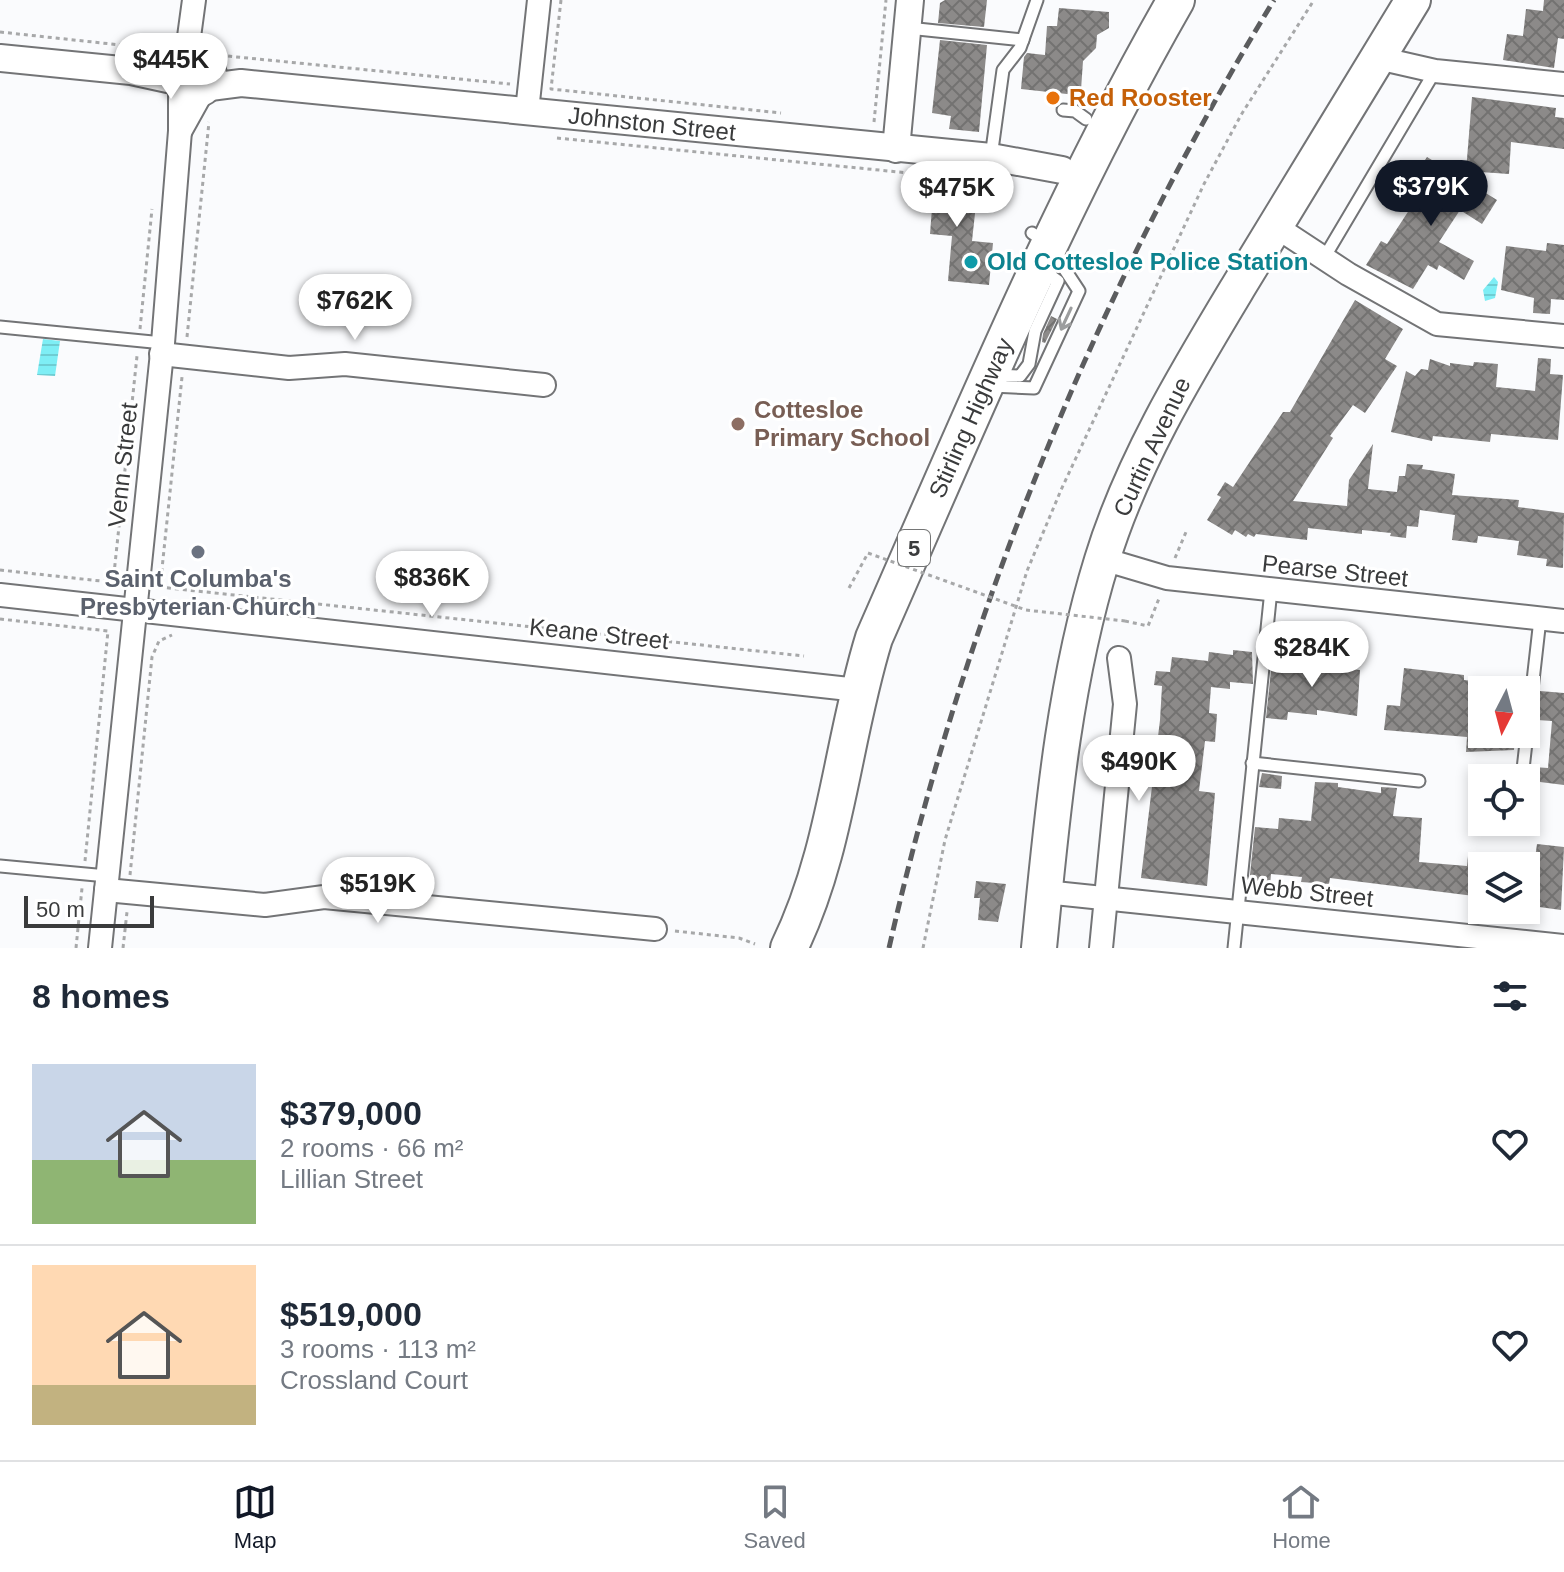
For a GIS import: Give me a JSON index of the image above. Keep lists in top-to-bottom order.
{
  "streets": {
    "highway": ["Stirling Highway", "5"],
    "main road": ["Curtin Avenue"],
    "street": [
      "Johnston Street",
      "Venn Street",
      "Pearse Street",
      "Keane Street",
      "Webb Street"
    ]
  },
  "crossings": [
    ["Johnston Street", "Stirling Highway"],
    ["Johnston Street", "Venn Street"],
    ["Stirling Highway", "Keane Street"],
    ["Curtin Avenue", "Pearse Street"],
    ["Curtin Avenue", "Webb Street"],
    ["Venn Street", "Keane Street"]
  ],
  "places": [
    "Red Rooster",
    "Old Cottesloe Police Station",
    "Cottesloe Primary School",
    "Saint Columba's Presbyterian Church"
  ],
  "scale_bar": "50 m",
  "north": "bottom",
  "page": {
    "price": [
      "$445K",
      "$379K",
      "$475K",
      "$762K",
      "$836K",
      "$284K",
      "$490K",
      "$519K"
    ],
    "scale": "50 m",
    "heading": "8 homes",
    "list": [
      {
        "name": "$379,000",
        "note": "2 rooms · 66 m² · Lillian Street"
      },
      {
        "name": "$519,000",
        "note": "3 rooms · 113 m² · Crossland Court"
      }
    ],
    "tabs": ["Map", "Saved", "Home"]
  }
}
